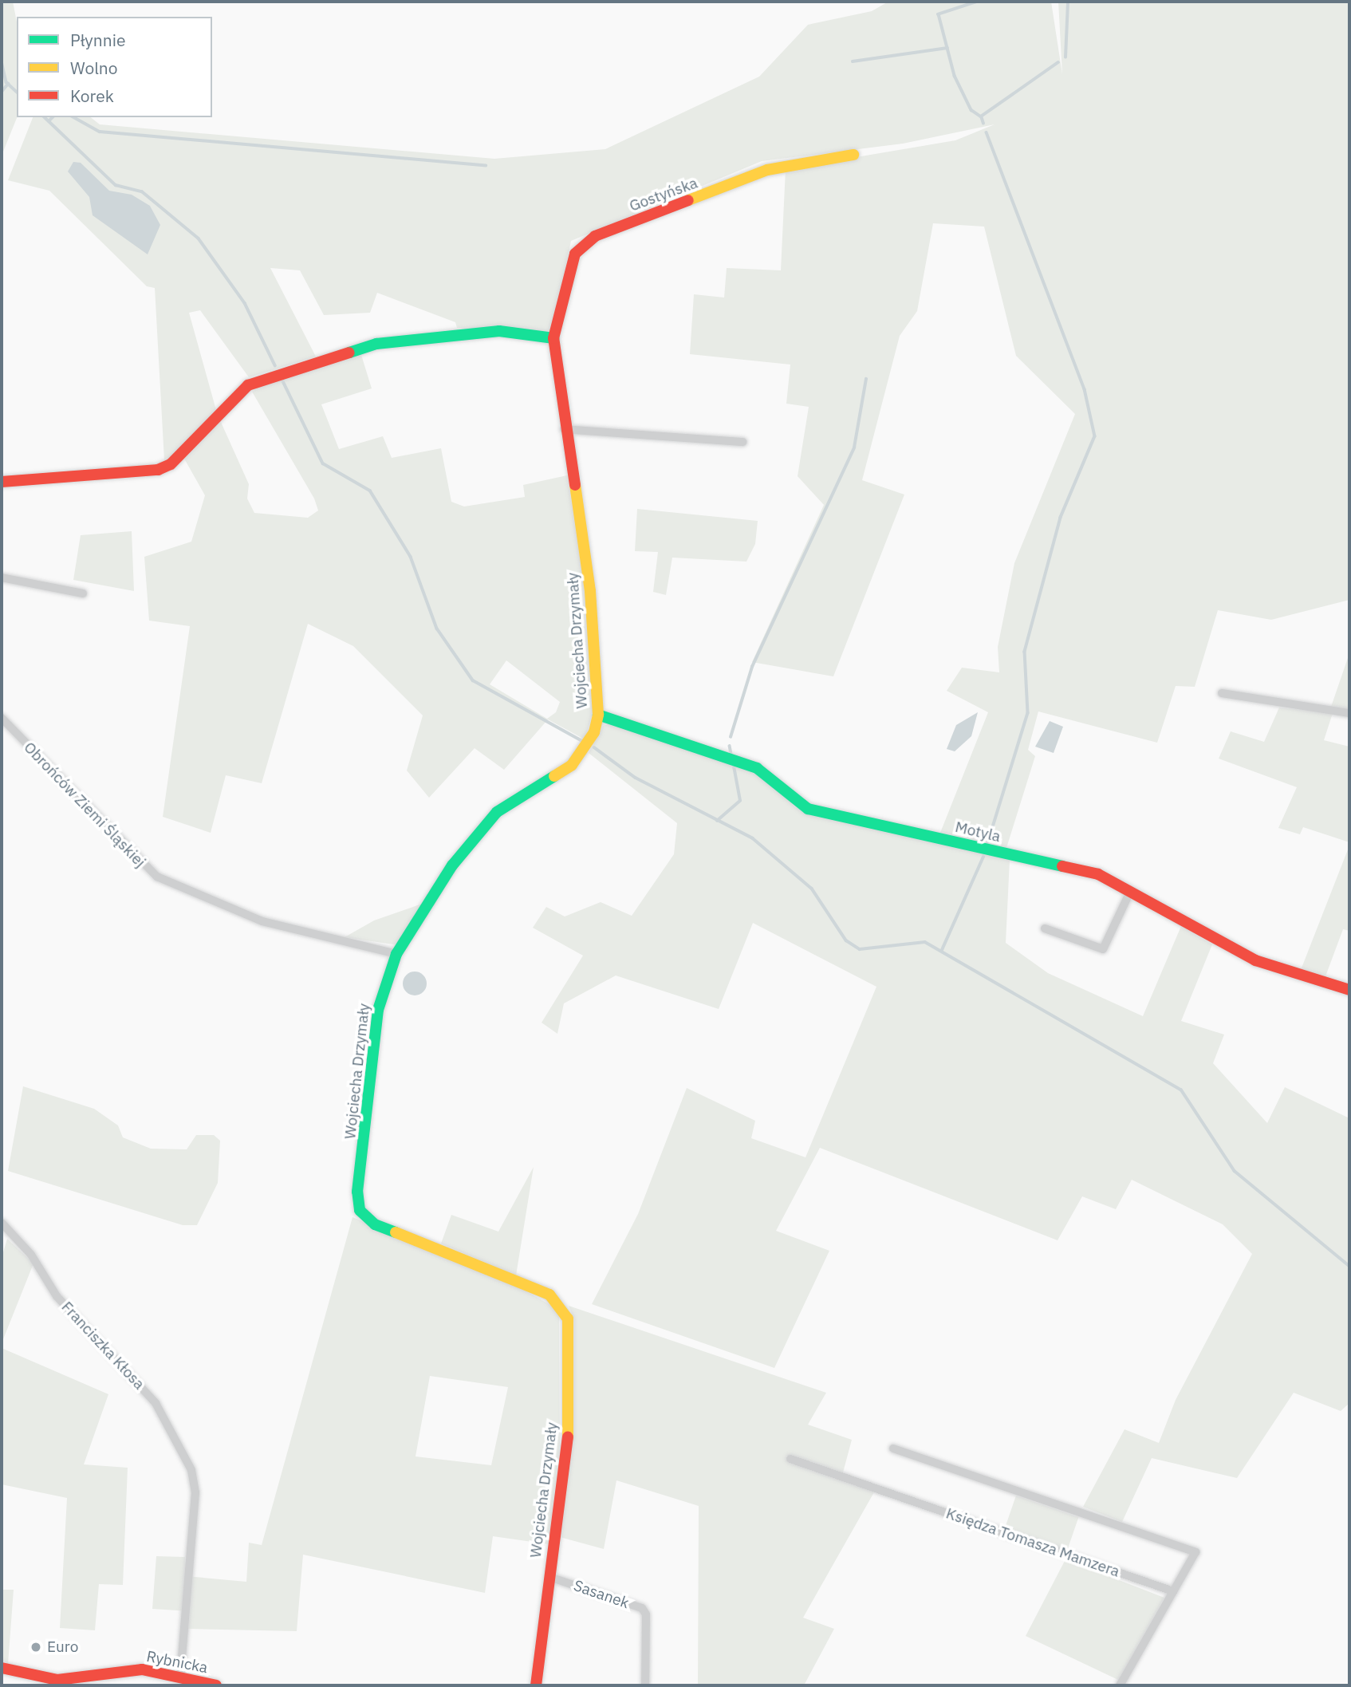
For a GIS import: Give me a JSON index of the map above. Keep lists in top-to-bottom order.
{
  "streets": {
    "street": [
      "Gostyńska",
      "Wojciecha Drzymały",
      "Obrońców Ziemi Śląskiej",
      "Motyla",
      "Franciszka Kłosa",
      "Księdza Tomasza Mamzera",
      "Sasanek",
      "Rybnicka"
    ]
  },
  "crossings": [
    ["Gostyńska", "Wojciecha Drzymały"],
    ["Wojciecha Drzymały", "Obrońców Ziemi Śląskiej"],
    ["Wojciecha Drzymały", "Motyla"],
    ["Wojciecha Drzymały", "Sasanek"],
    ["Franciszka Kłosa", "Rybnicka"]
  ],
  "places": ["Euro"],
  "legend": ["Płynnie", "Wolno", "Korek"]
}
